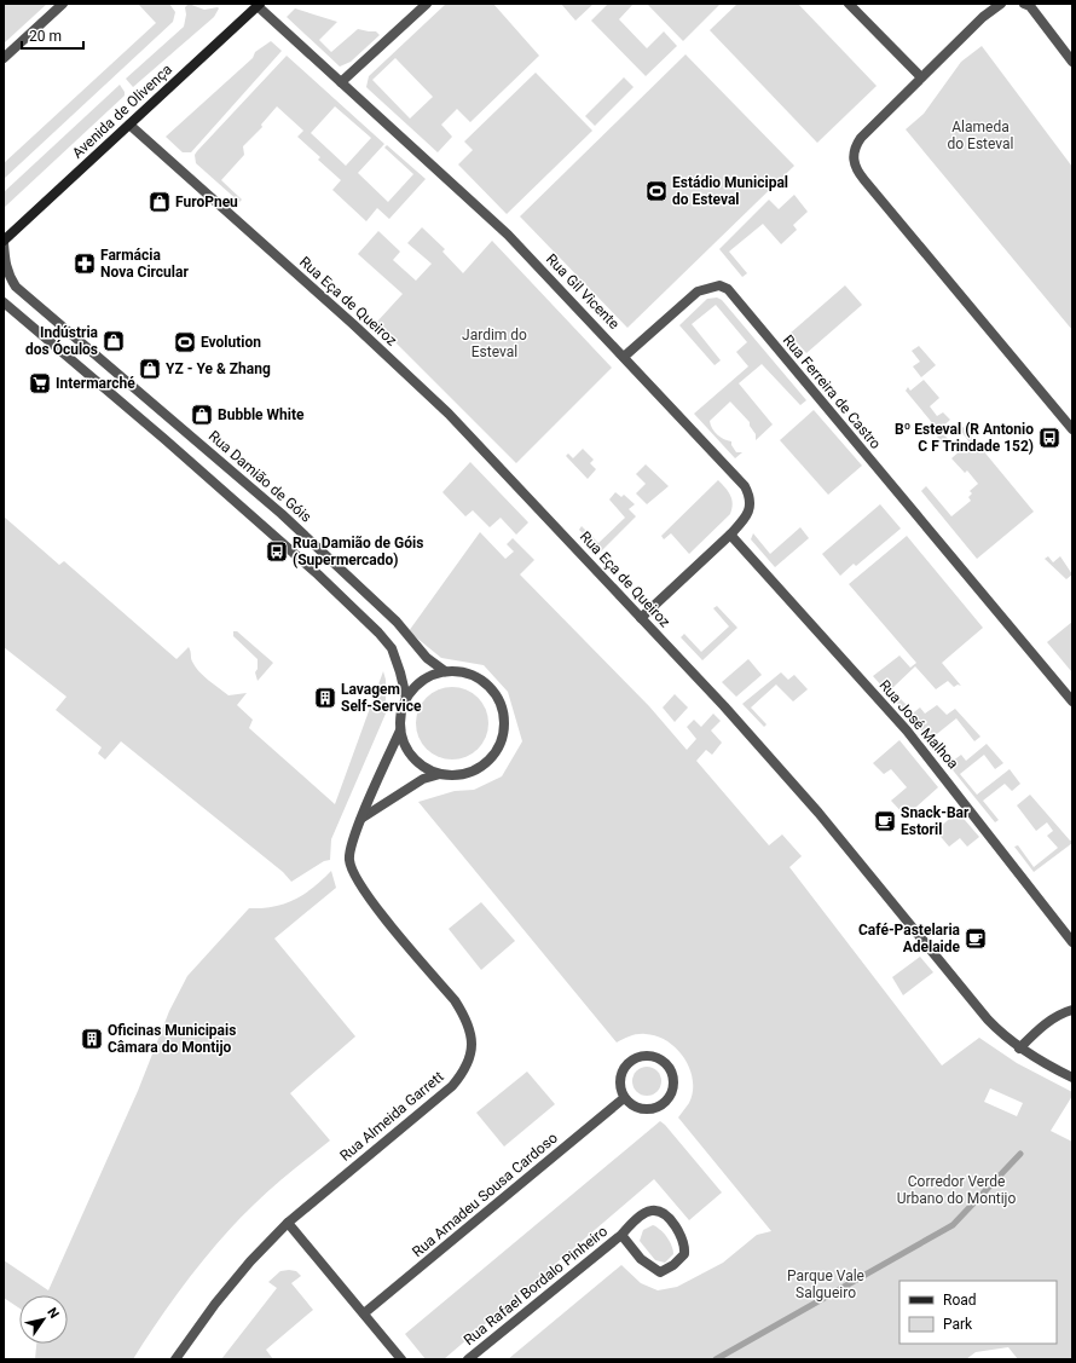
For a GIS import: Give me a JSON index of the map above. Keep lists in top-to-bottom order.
{
  "streets": {
    "main road": ["Avenida de Olivença"],
    "street": [
      "Rua Gil Vicente",
      "Rua Eça de Queiroz",
      "Rua Ferreira de Castro",
      "Rua Damião de Góis",
      "Rua José Malhoa",
      "Rua Almeida Garrett",
      "Rua Amadeu Sousa Cardoso",
      "Rua Rafael Bordalo Pinheiro"
    ]
  },
  "crossings": [
    ["Avenida de Olivença", "Rua Gil Vicente"],
    ["Avenida de Olivença", "Rua Eça de Queiroz"],
    ["Avenida de Olivença", "Rua Damião de Góis"],
    ["Rua Gil Vicente", "Rua Eça de Queiroz"],
    ["Rua Gil Vicente", "Rua Ferreira de Castro"],
    ["Rua Gil Vicente", "Rua José Malhoa"],
    ["Rua Damião de Góis", "Rua Almeida Garrett"]
  ],
  "parks": [
    "Alameda do Esteval",
    "Jardim do Esteval",
    "Corredor Verde Urbano do Montijo",
    "Parque Vale Salgueiro"
  ],
  "places": {
    "sports": ["Estádio Municipal do Esteval", "Evolution"],
    "shop": [
      "FuroPneu",
      "Indústria dos Óculos",
      "YZ - Ye & Zhang",
      "Bubble White"
    ],
    "pharmacy": ["Farmácia Nova Circular"],
    "supermarket": ["Intermarché"],
    "bus stop": ["Bº Esteval (R Antonio C F Trindade 152)", "Rua Damião de Góis (Supermercado)"],
    "building": ["Lavagem Self-Service", "Oficinas Municipais Câmara do Montijo"],
    "cafe": ["Snack-Bar Estoril", "Café-Pastelaria Adelaide"]
  },
  "legend": ["Road", "Park"],
  "scale_bar": "20 m",
  "north": "top right"
}
